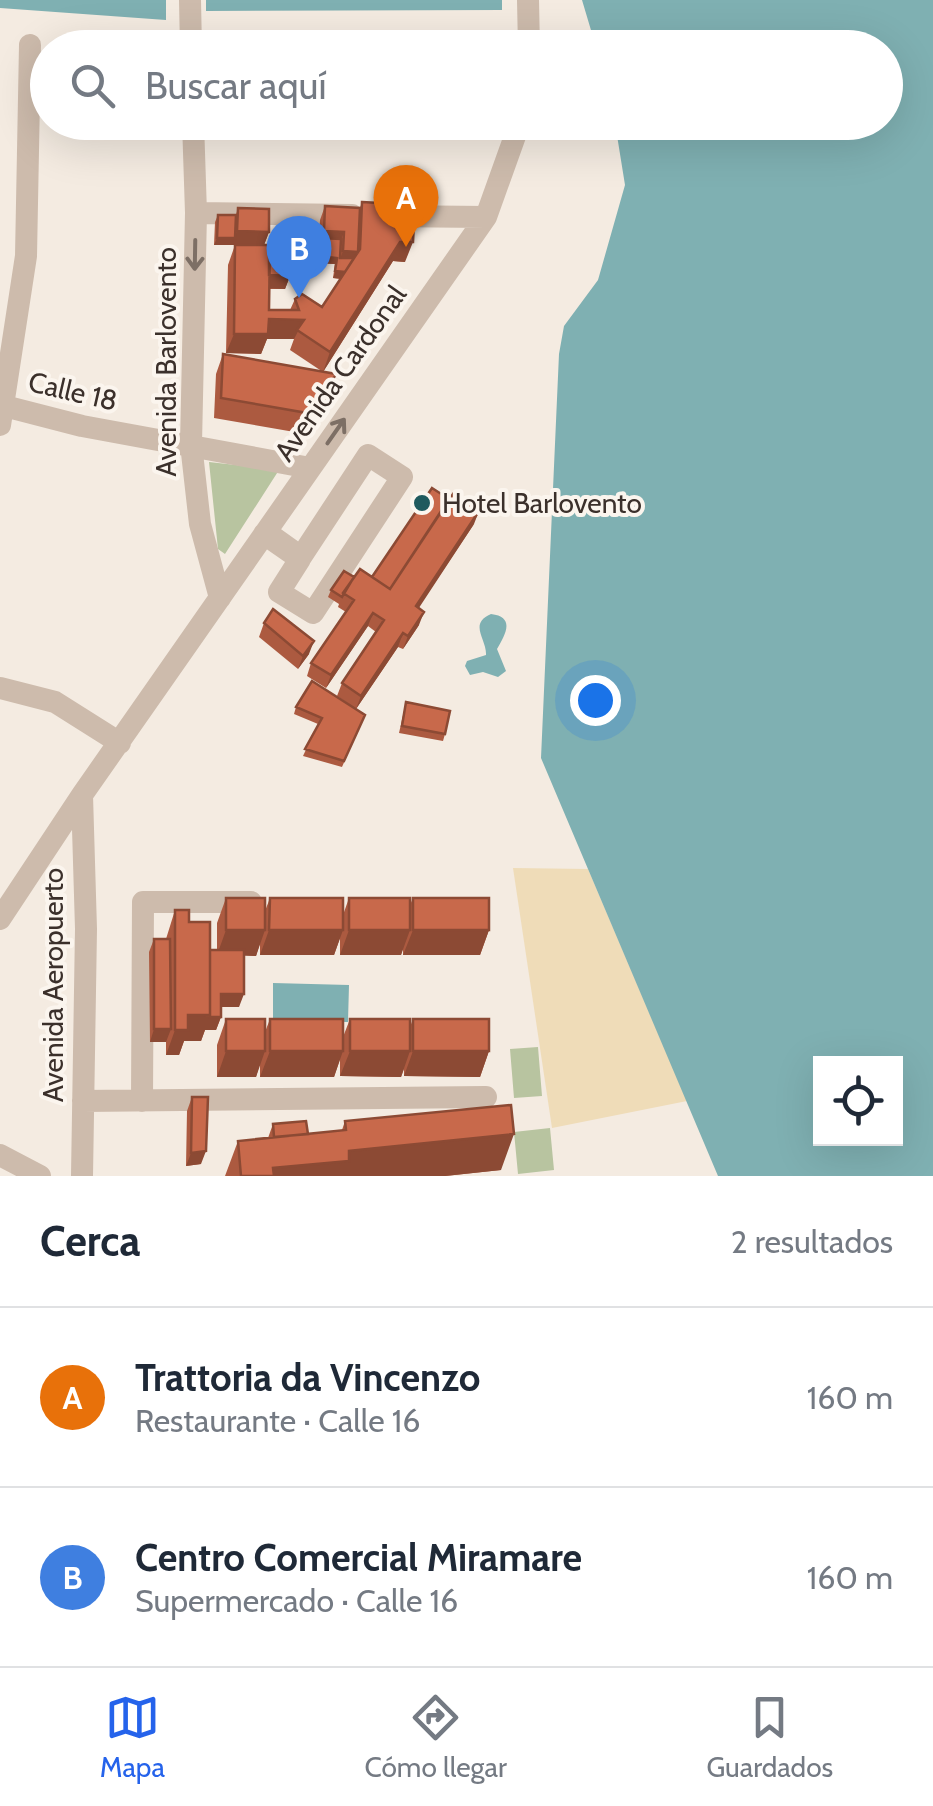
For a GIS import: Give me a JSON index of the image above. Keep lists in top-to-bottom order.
{
  "streets": {
    "street": [
      "Avenida Barlovento",
      "Avenida Cardonal",
      "Calle 18",
      "Avenida Aeropuerto"
    ]
  },
  "crossings": [
    ["Avenida Barlovento", "Avenida Cardonal"],
    ["Avenida Barlovento", "Calle 18"],
    ["Avenida Cardonal", "Calle 18"],
    ["Avenida Cardonal", "Avenida Aeropuerto"]
  ],
  "places": ["Hotel Barlovento"],
  "page": {
    "search": "Buscar aquí",
    "pins": ["A", "B"],
    "heading": ["Cerca", "2 resultados"],
    "list": [
      {
        "mark": "A",
        "name": "Trattoria da Vincenzo",
        "note": "Restaurante · Calle 16",
        "value": "160 m"
      },
      {
        "mark": "B",
        "name": "Centro Comercial Miramare",
        "note": "Supermercado · Calle 16",
        "value": "160 m"
      }
    ],
    "nav": ["Mapa", "Cómo llegar", "Guardados"]
  }
}
